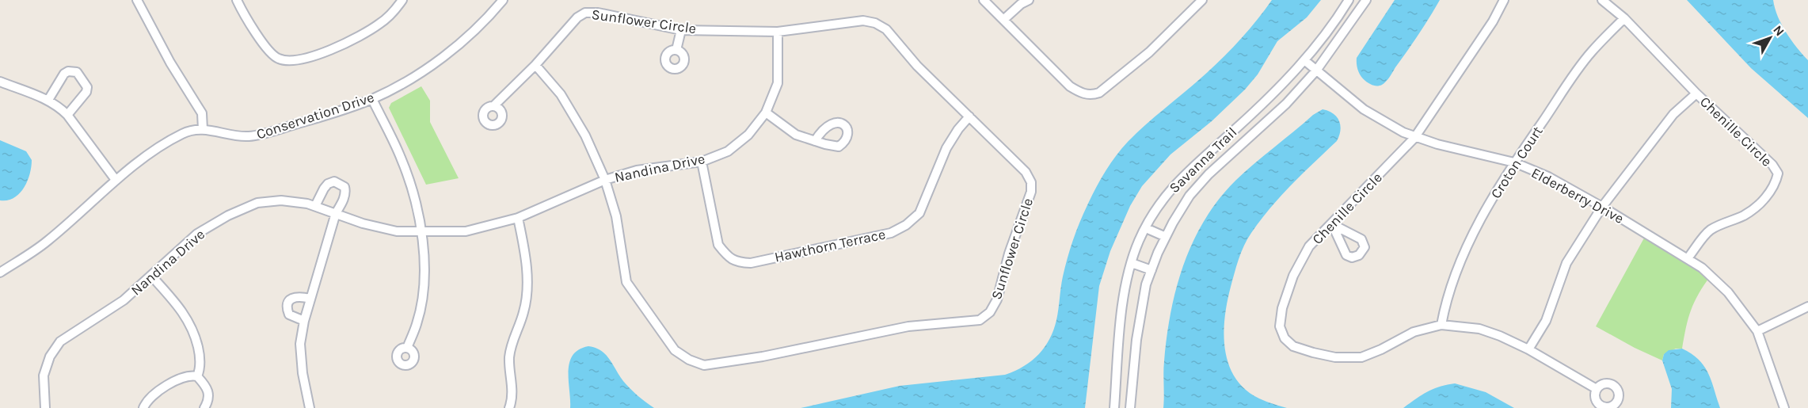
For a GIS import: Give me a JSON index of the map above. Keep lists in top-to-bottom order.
{
  "streets": {
    "street": [
      "Sunflower Circle",
      "Conservation Drive",
      "Chenille Circle",
      "Savanna Trail",
      "Croton Court",
      "Nandina Drive",
      "Elderberry Drive",
      "Hawthorn Terrace"
    ]
  },
  "crossings": [
    ["Sunflower Circle", "Nandina Drive"],
    ["Sunflower Circle", "Hawthorn Terrace"],
    ["Chenille Circle", "Croton Court"],
    ["Chenille Circle", "Elderberry Drive"],
    ["Savanna Trail", "Elderberry Drive"],
    ["Croton Court", "Elderberry Drive"],
    ["Nandina Drive", "Hawthorn Terrace"]
  ],
  "north": "top right"
}
